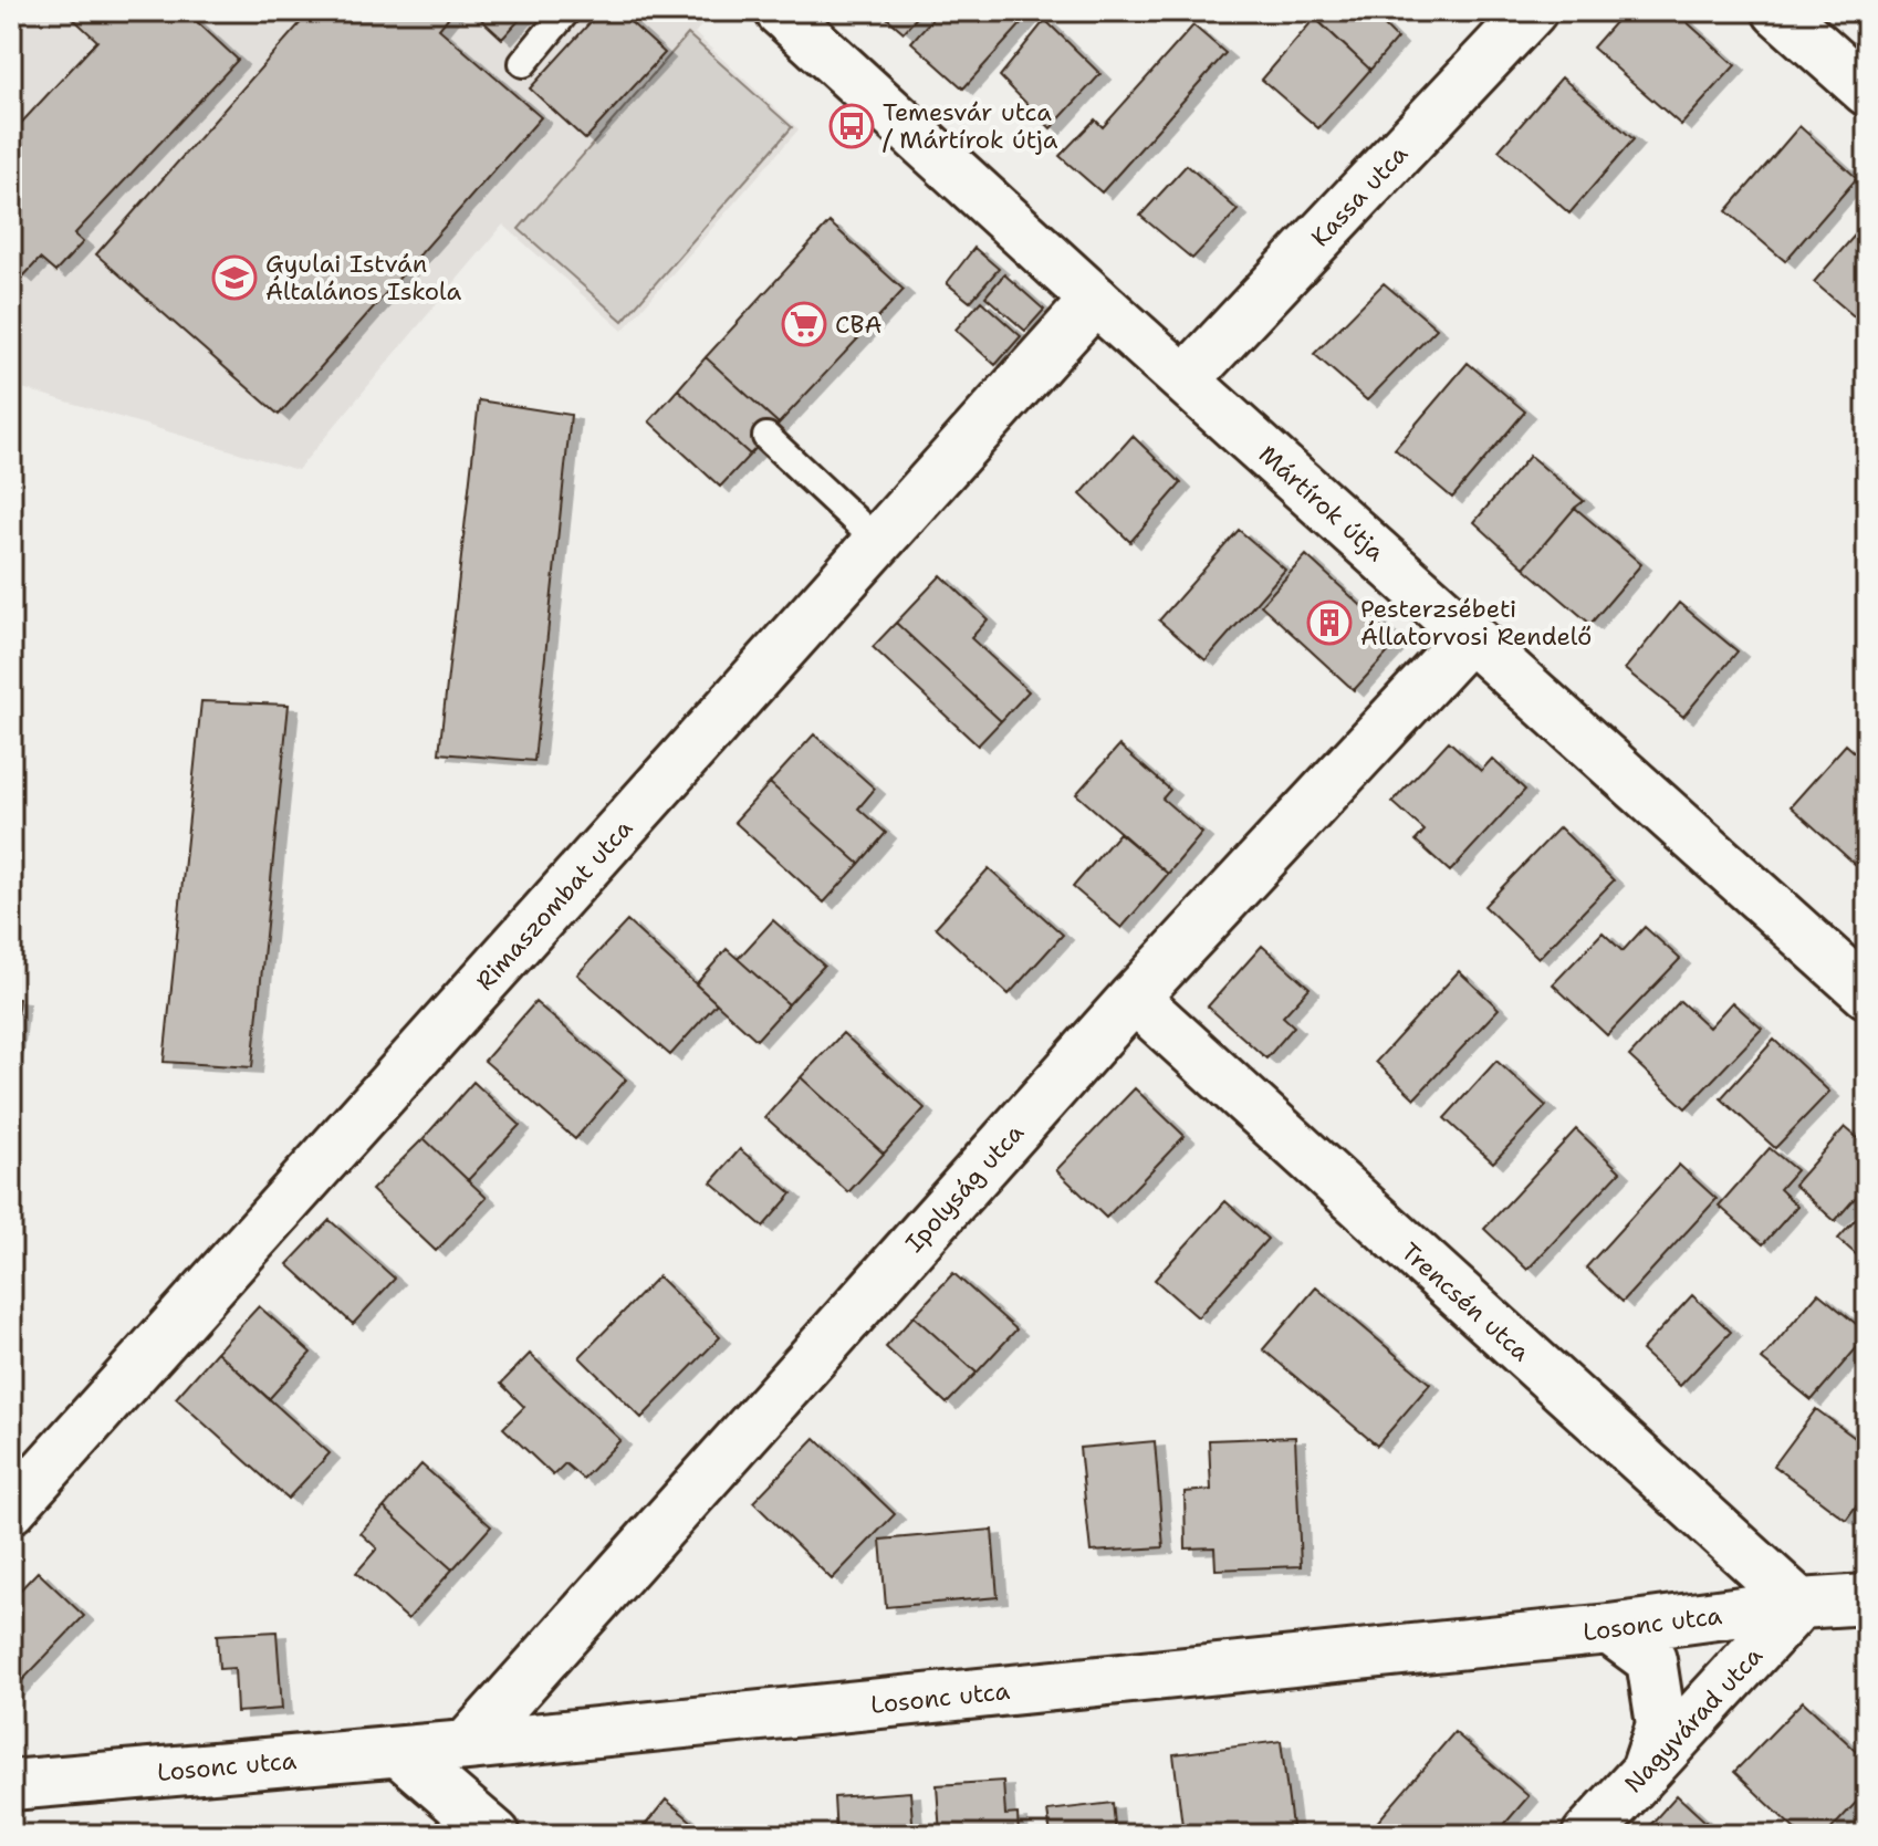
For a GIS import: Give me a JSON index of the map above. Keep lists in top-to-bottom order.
{
  "streets": {
    "street": [
      "Kassa utca",
      "Mártírok útja",
      "Rimaszombat utca",
      "Ipolyság utca",
      "Trencsén utca",
      "Losonc utca",
      "Nagyvárad utca"
    ]
  },
  "crossings": [
    ["Kassa utca", "Mártírok útja"],
    ["Mártírok útja", "Rimaszombat utca"],
    ["Mártírok útja", "Ipolyság utca"],
    ["Ipolyság utca", "Trencsén utca"],
    ["Ipolyság utca", "Losonc utca"],
    ["Trencsén utca", "Losonc utca"],
    ["Trencsén utca", "Nagyvárad utca"],
    ["Losonc utca", "Nagyvárad utca"]
  ],
  "places": {
    "bus stop": ["Temesvár utca / Mártírok útja"],
    "school or university": ["Gyulai István Általános Iskola"],
    "supermarket": ["CBA"],
    "building": ["Pesterzsébeti Állatorvosi Rendelő"]
  }
}
